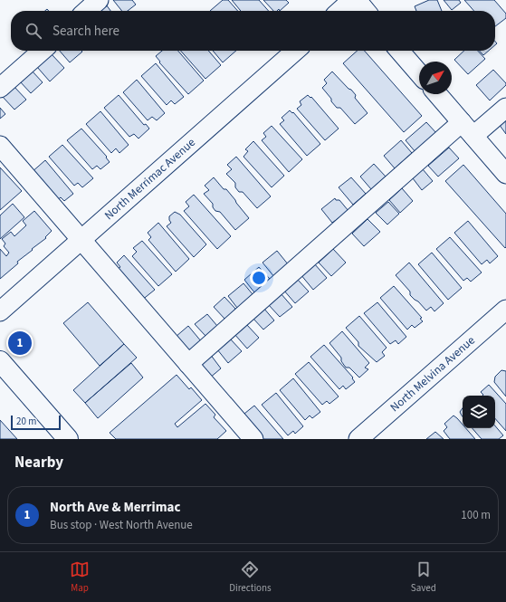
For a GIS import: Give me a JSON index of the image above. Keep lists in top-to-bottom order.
{
  "streets": {
    "street": ["North Merrimac Avenue", "North Melvina Avenue"]
  },
  "scale_bar": "20 m",
  "north": "top right",
  "page": {
    "search": "Search here",
    "pins": "1",
    "scale": "20 m",
    "heading": "Nearby",
    "list": [
      {
        "mark": "1",
        "name": "North Ave & Merrimac",
        "note": "Bus stop · West North Avenue",
        "value": "100 m"
      }
    ],
    "nav": ["Map", "Directions", "Saved"]
  }
}
